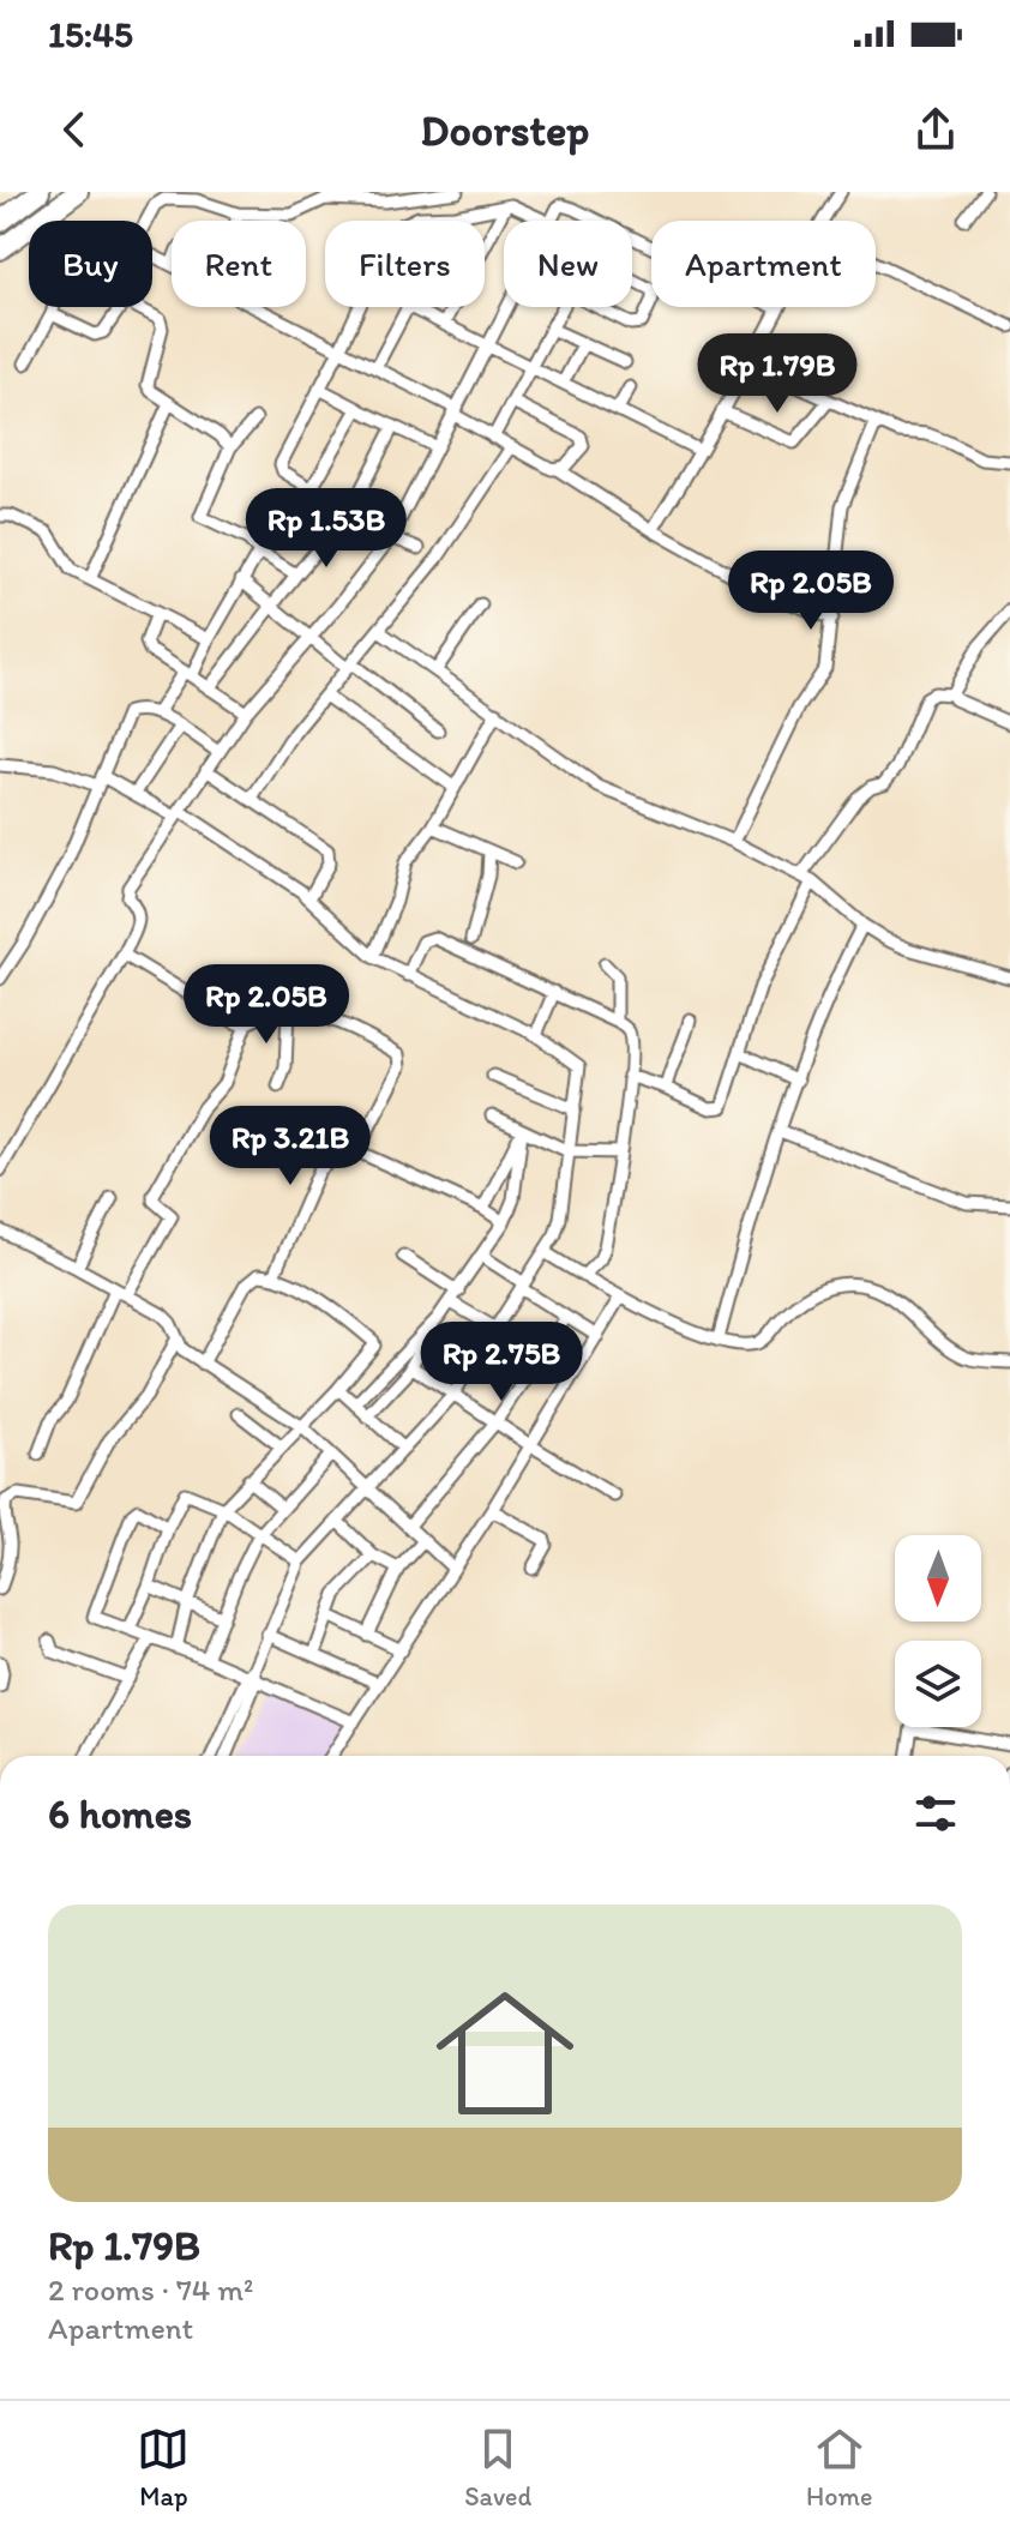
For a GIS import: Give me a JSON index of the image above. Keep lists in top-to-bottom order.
{
  "north": "bottom",
  "page": {
    "status": "15:45",
    "header": "Doorstep",
    "chip": [
      "Buy",
      "Rent",
      "Filters",
      "New",
      "Apartment"
    ],
    "price": [
      "Rp 1.79B",
      "Rp 1.53B",
      "Rp 2.05B",
      "Rp 2.05B",
      "Rp 3.21B",
      "Rp 2.75B"
    ],
    "heading": "6 homes",
    "list": [
      {
        "name": "Rp 1.79B",
        "note": "2 rooms · 74 m² · Apartment"
      }
    ],
    "tabs": ["Map", "Saved", "Home"]
  }
}
